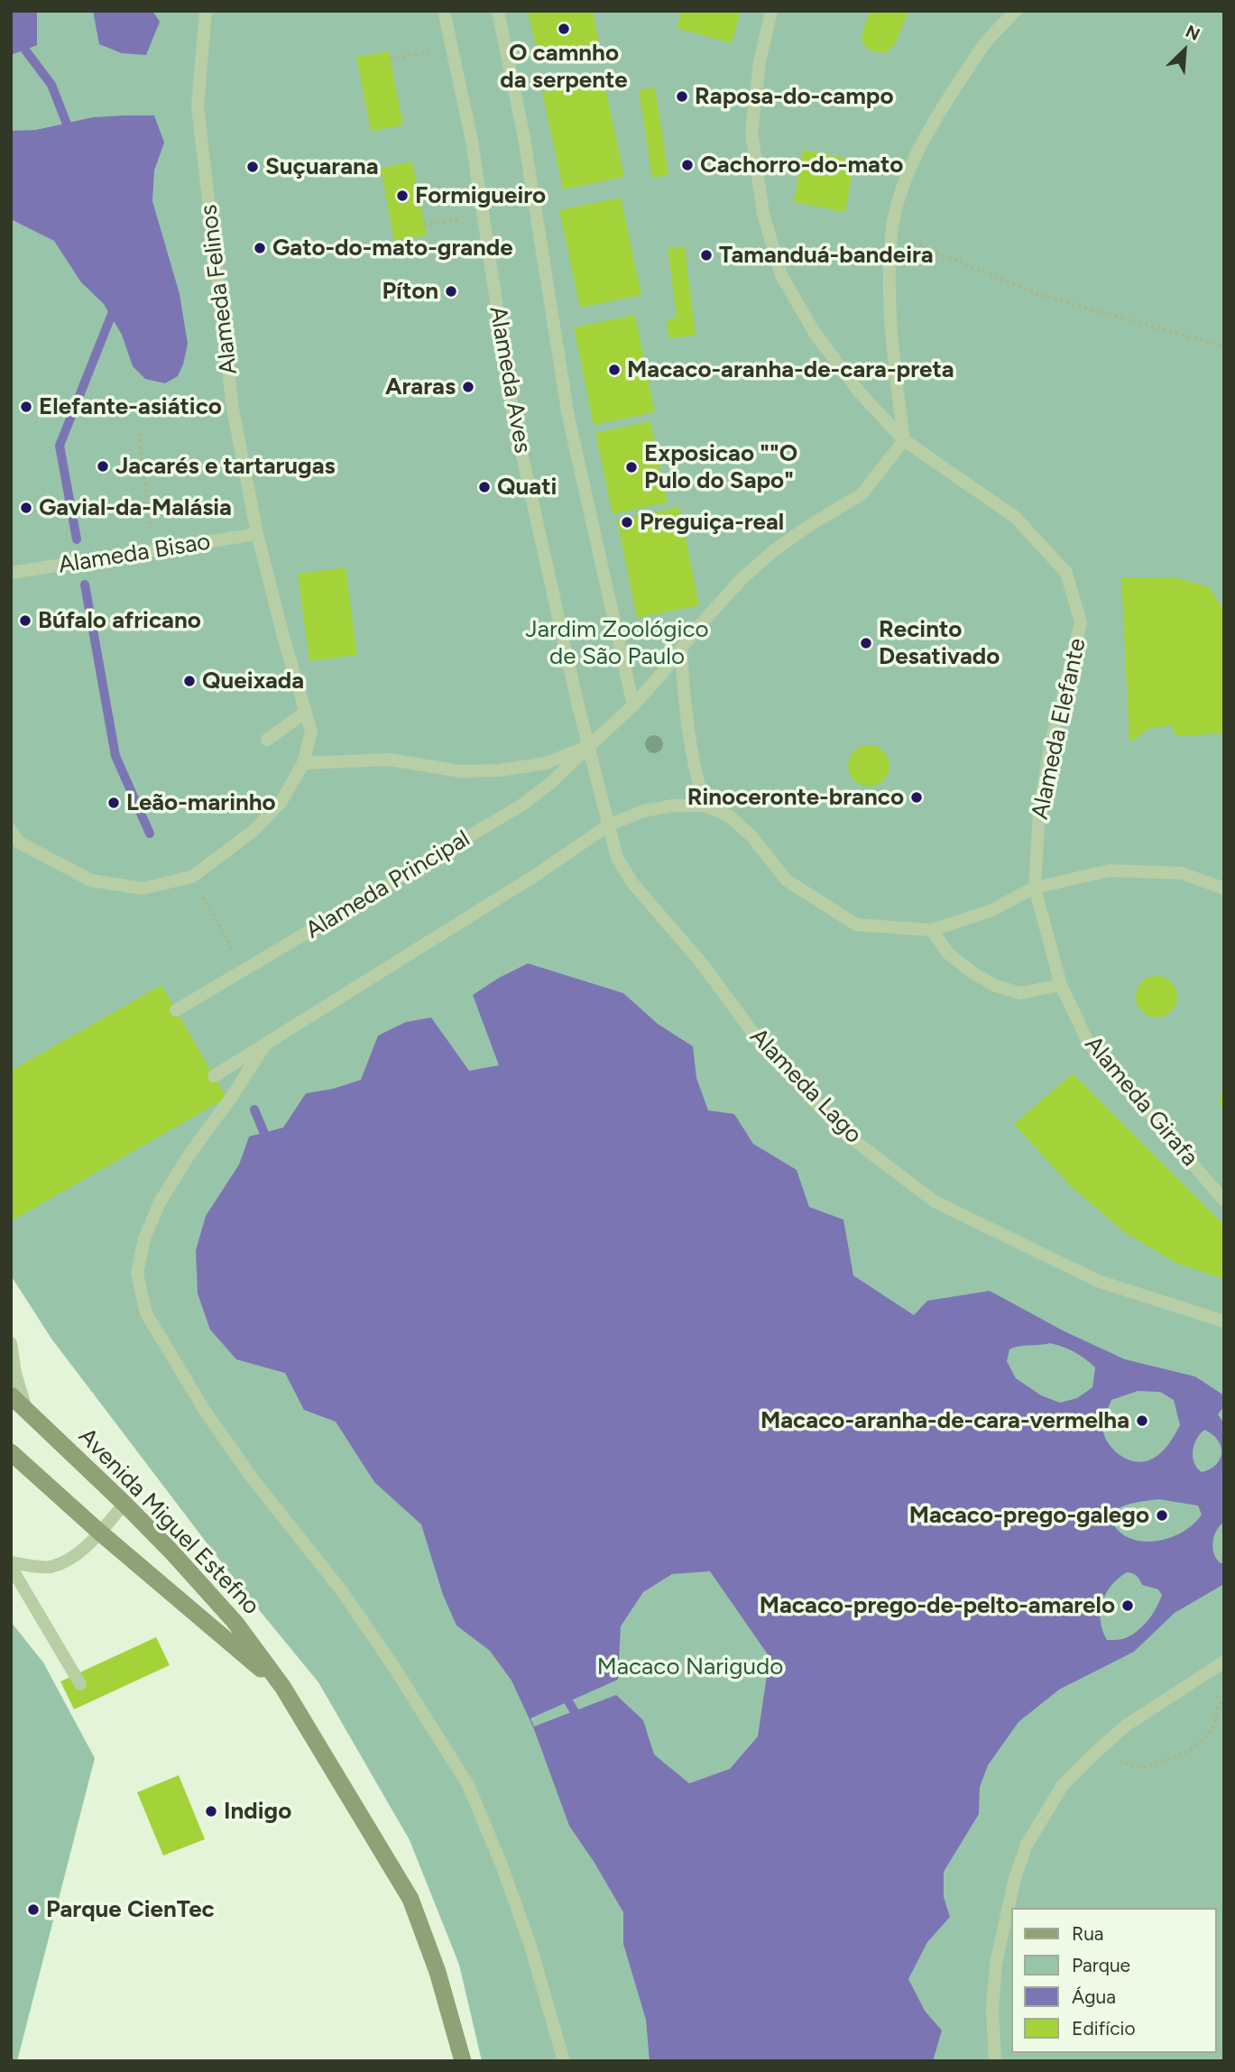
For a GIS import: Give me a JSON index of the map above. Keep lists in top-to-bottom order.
{
  "streets": {
    "main road": ["Avenida Miguel Estefno"],
    "lane": [
      "Alameda Felinos",
      "Alameda Aves",
      "Alameda Bisao",
      "Alameda Elefante",
      "Alameda Principal",
      "Alameda Lago",
      "Alameda Girafa"
    ]
  },
  "crossings": [
    ["Alameda Felinos", "Alameda Bisao"],
    ["Alameda Aves", "Alameda Principal"],
    ["Alameda Aves", "Alameda Lago"],
    ["Alameda Elefante", "Alameda Girafa"],
    ["Alameda Principal", "Alameda Lago"]
  ],
  "parks": ["Jardim Zoológico de São Paulo", "Macaco Narigudo"],
  "places": [
    "O camnho da serpente",
    "Raposa-do-campo",
    "Cachorro-do-mato",
    "Suçuarana",
    "Formigueiro",
    "Gato-do-mato-grande",
    "Tamanduá-bandeira",
    "Píton",
    "Macaco-aranha-de-cara-preta",
    "Araras",
    "Elefante-asiático",
    "Jacarés e tartarugas",
    "Exposicao \"\"O Pulo do Sapo\"",
    "Quati",
    "Gavial-da-Malásia",
    "Preguiça-real",
    "Búfalo africano",
    "Recinto Desativado",
    "Queixada",
    "Rinoceronte-branco",
    "Leão-marinho",
    "Macaco-aranha-de-cara-vermelha",
    "Macaco-prego-galego",
    "Macaco-prego-de-pelto-amarelo",
    "Indigo",
    "Parque CienTec"
  ],
  "legend": [
    "Rua",
    "Parque",
    "Água",
    "Edifício"
  ],
  "north": "top right"
}
